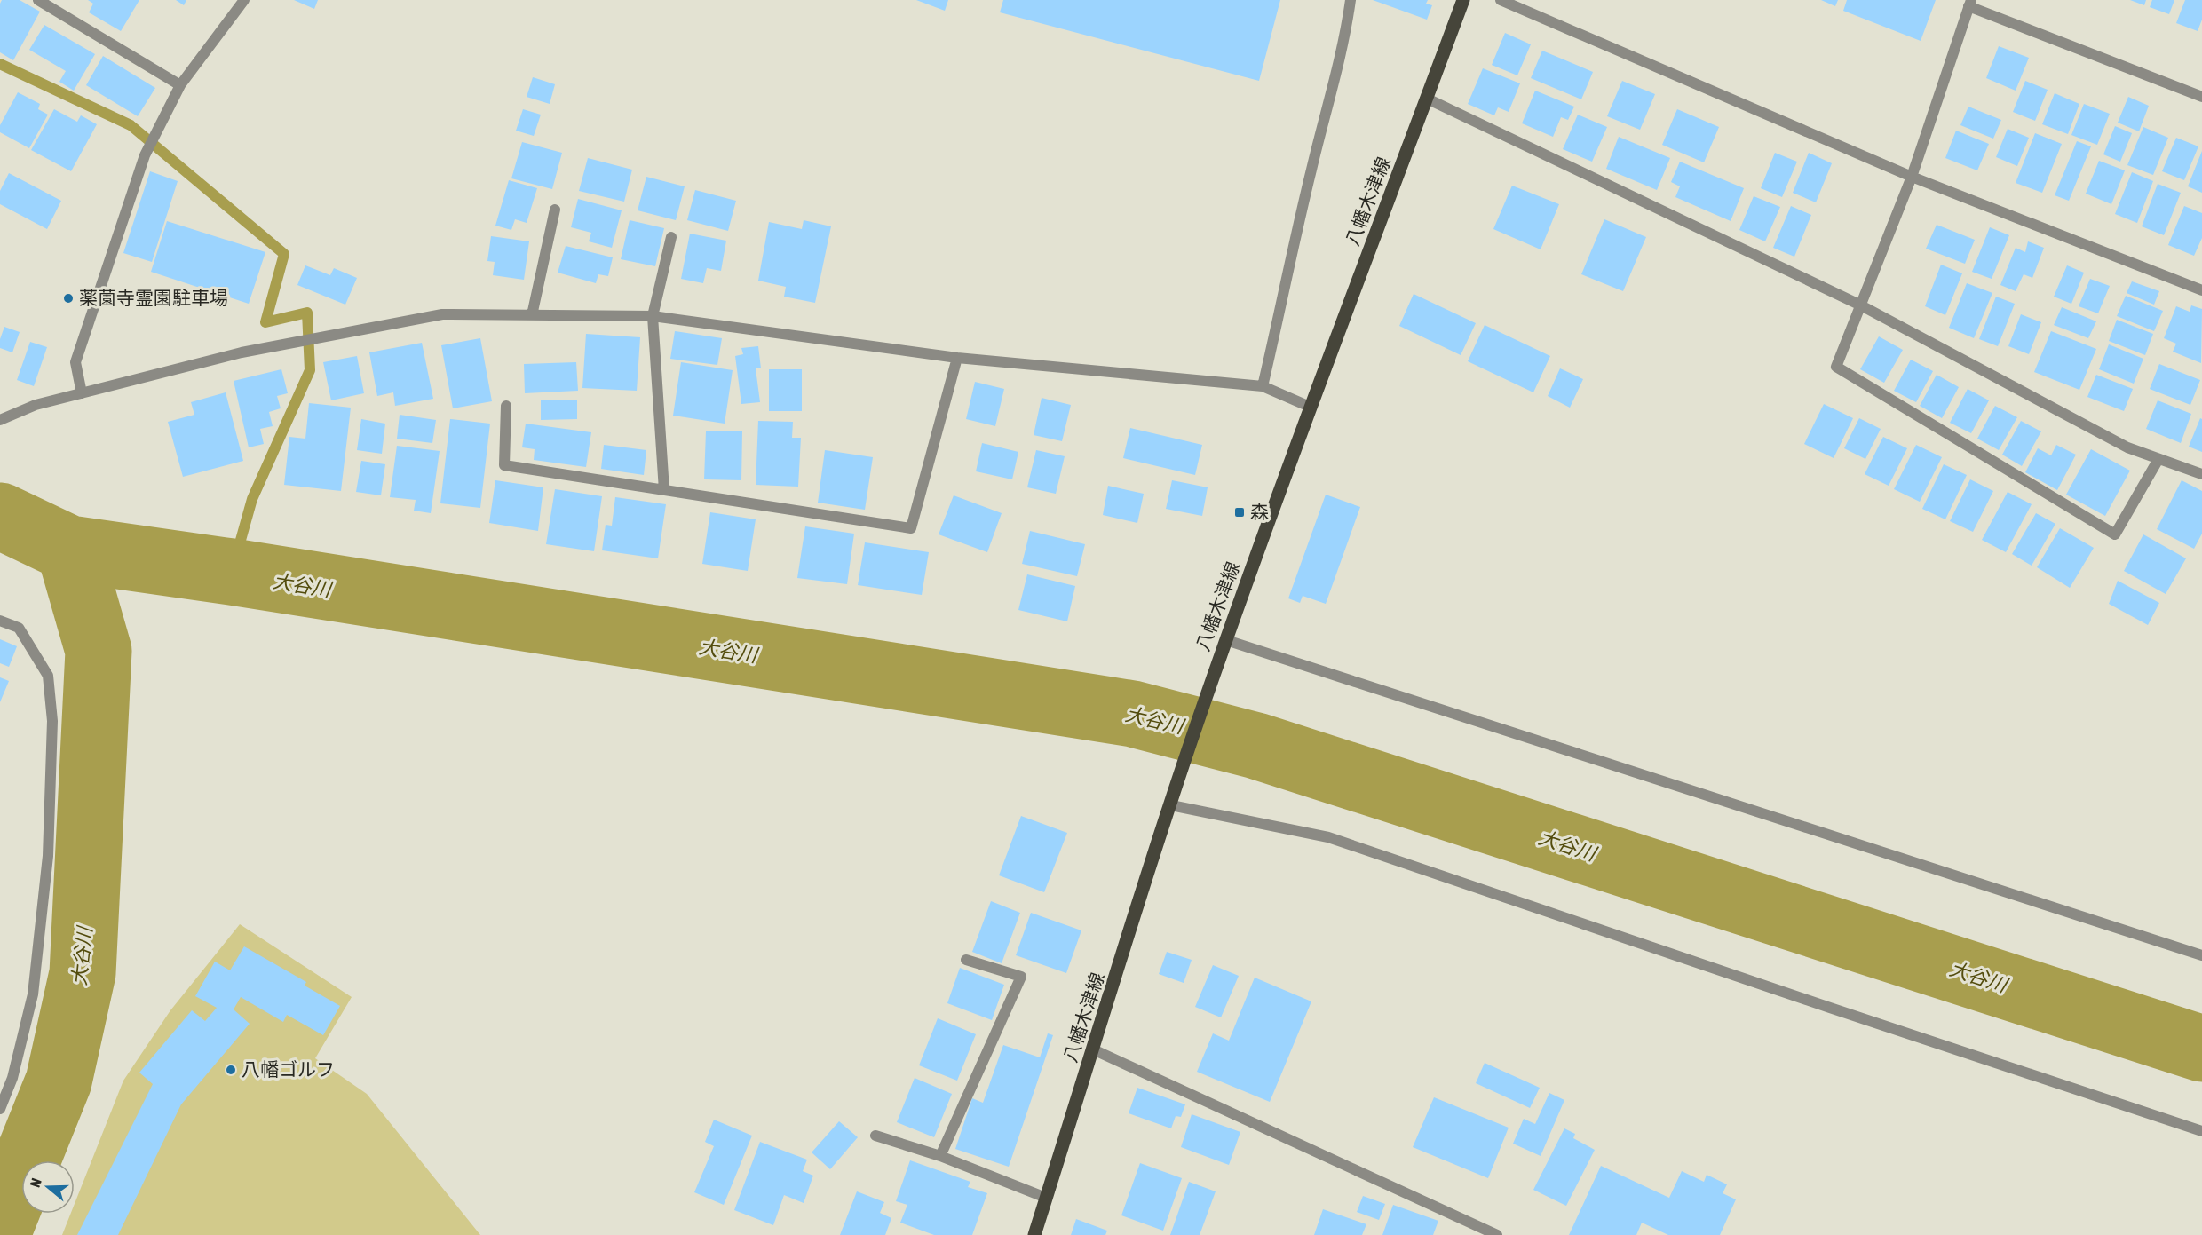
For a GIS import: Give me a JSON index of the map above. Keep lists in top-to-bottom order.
{
  "streets": {
    "main road": ["八幡木津線"]
  },
  "water": ["大谷川"],
  "places": {
    "other": ["薬薗寺霊園駐車場", "八幡ゴルフ"],
    "transit": ["森"]
  },
  "north": "left"
}
